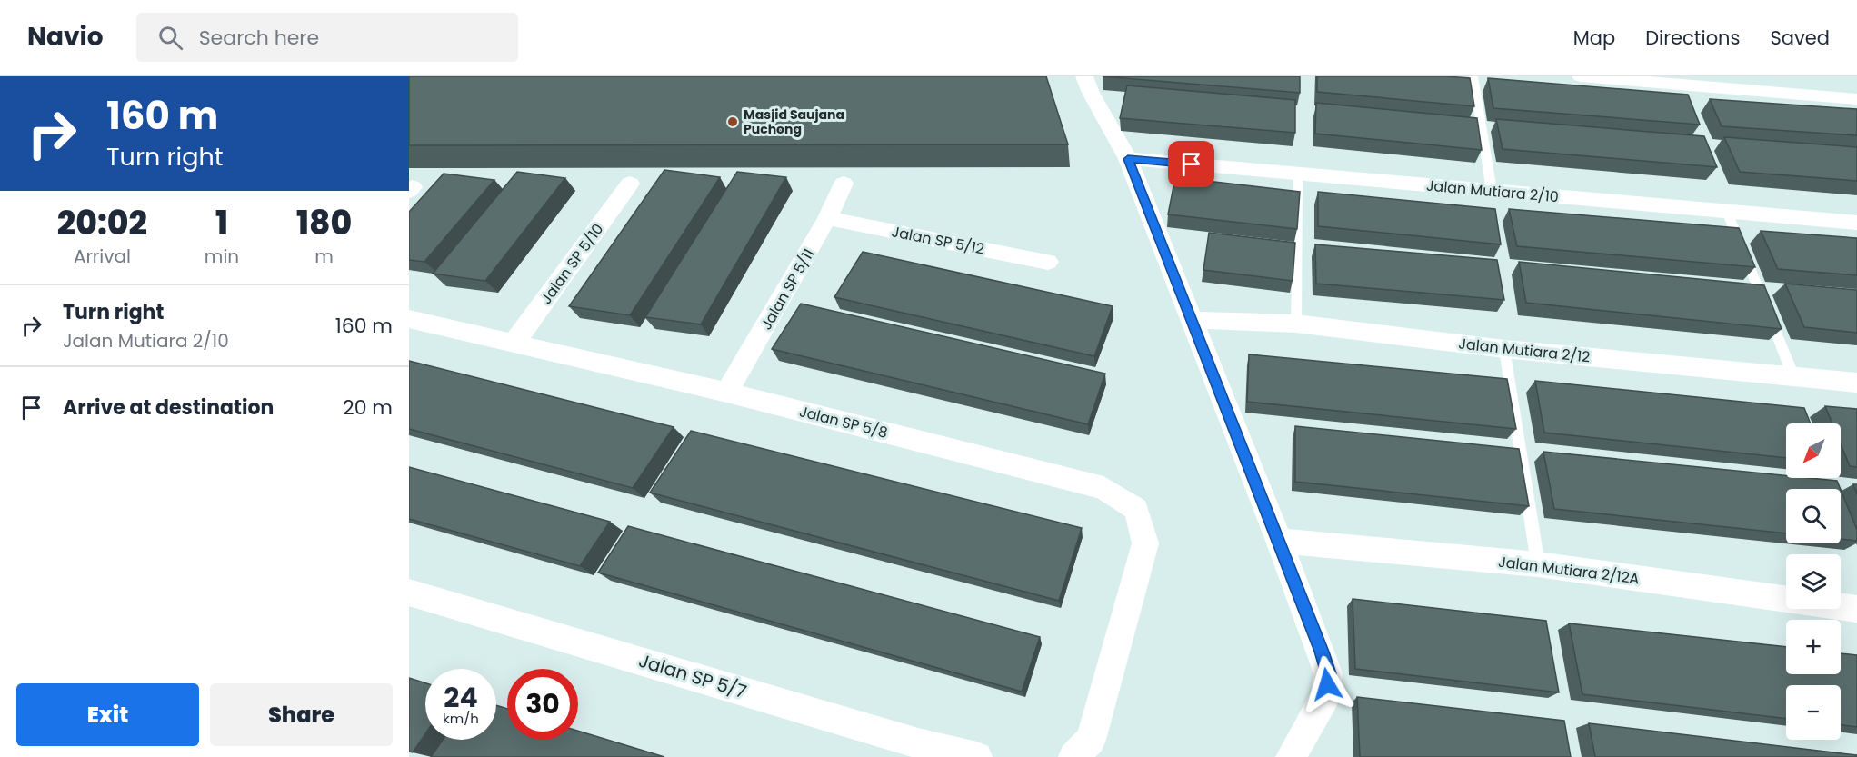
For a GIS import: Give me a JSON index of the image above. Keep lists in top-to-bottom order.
{
  "streets": {
    "street": [
      "Jalan Mutiara 2/10",
      "Jalan SP 5/12",
      "Jalan SP 5/10",
      "Jalan SP 5/11",
      "Jalan Mutiara 2/12",
      "Jalan SP 5/8",
      "Jalan Mutiara 2/12A",
      "Jalan SP 5/7"
    ]
  },
  "crossings": [
    ["Jalan SP 5/12", "Jalan SP 5/11"],
    ["Jalan SP 5/10", "Jalan SP 5/8"],
    ["Jalan SP 5/11", "Jalan SP 5/8"]
  ],
  "places": ["Masjid Saujana Puchong"],
  "north": "bottom left",
  "page": {
    "header": "Navio",
    "search": "Search here",
    "nav": ["Map", "Directions", "Saved"],
    "turn": ["160 m", "Turn right"],
    "eta": [
      "20:02",
      "Arrival",
      "1",
      "min",
      "180",
      "m"
    ],
    "list": [
      {
        "name": "Turn right",
        "note": "Jalan Mutiara 2/10",
        "value": "160 m"
      },
      {
        "name": "Arrive at destination",
        "value": "20 m"
      }
    ],
    "map_buttons": ["+", "−"],
    "speed": "24 km/h",
    "limit": "30",
    "buttons": ["Exit", "Share"]
  }
}
